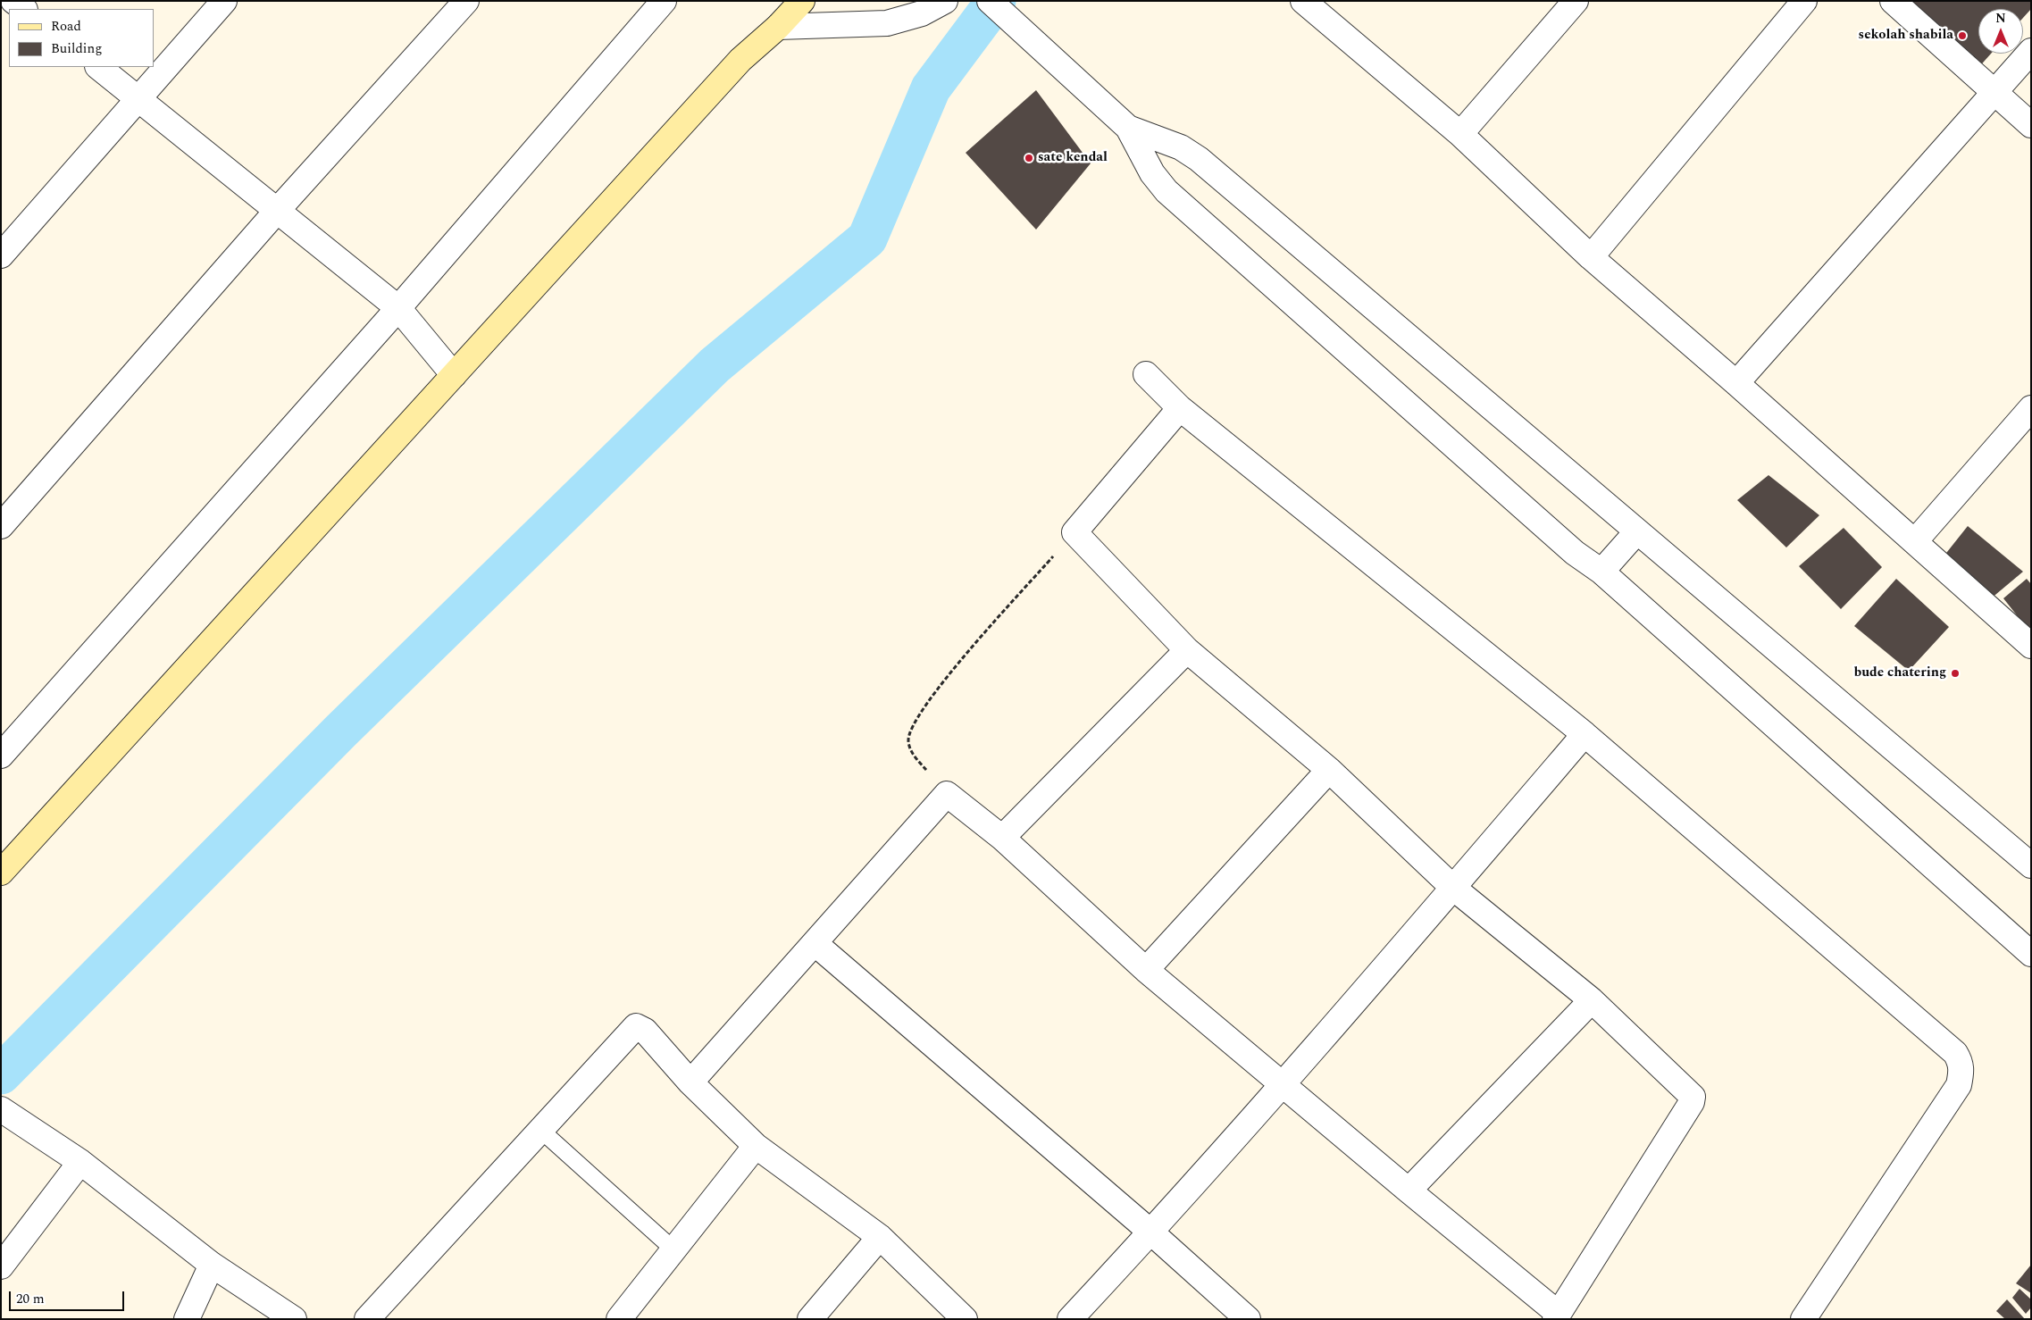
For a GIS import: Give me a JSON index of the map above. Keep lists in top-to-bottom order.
{
  "places": ["sekolah shabila", "sate kendal", "bude chatering"],
  "legend": ["Road", "Building"],
  "scale_bar": "20 m",
  "north": "top"
}
